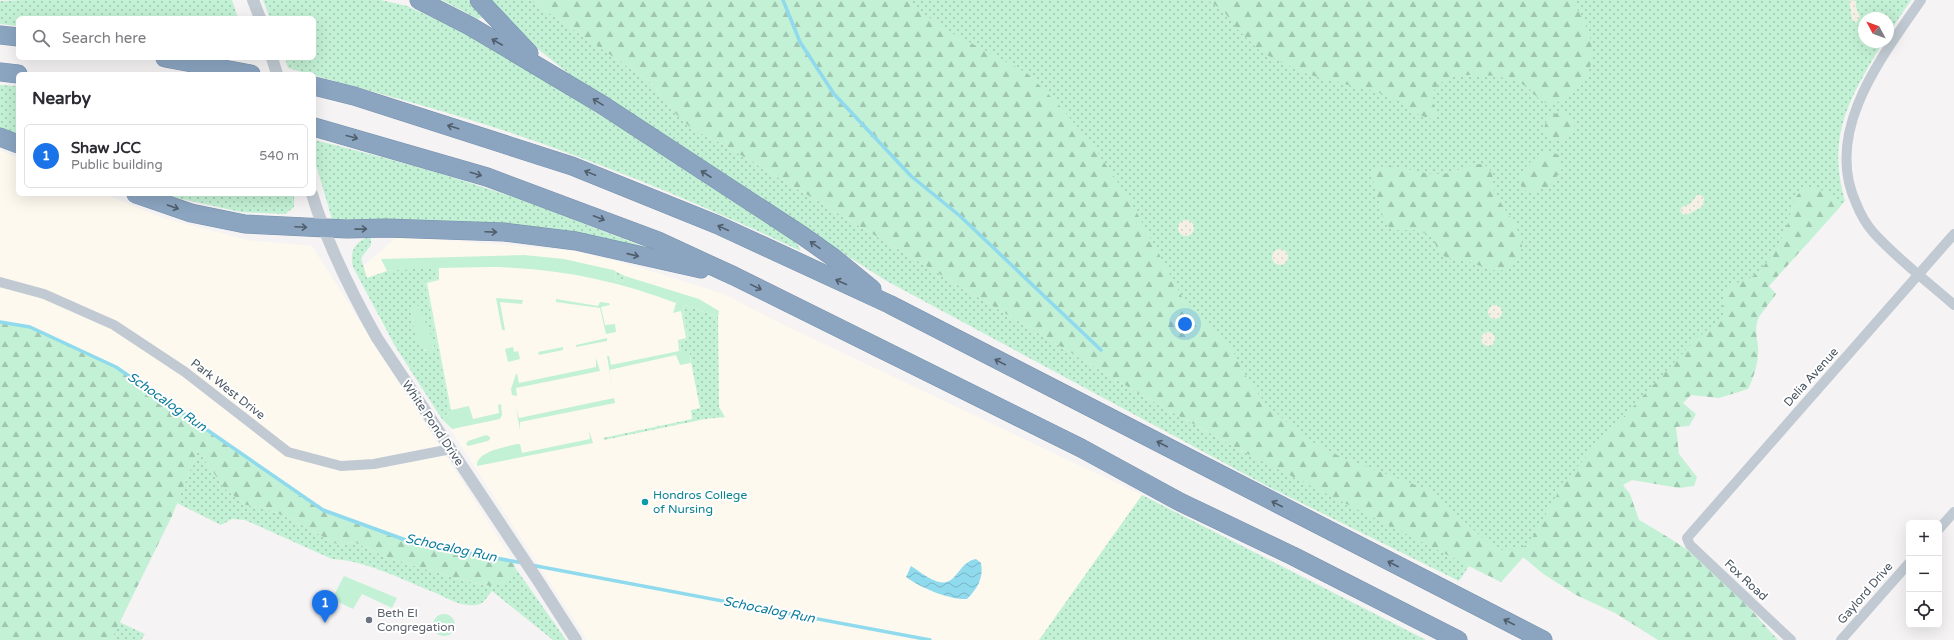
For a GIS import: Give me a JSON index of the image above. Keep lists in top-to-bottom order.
{
  "streets": {
    "street": [
      "Delia Avenue",
      "Park West Drive",
      "White Pond Drive",
      "Fox Road",
      "Gaylord Drive"
    ]
  },
  "crossings": [
    ["Delia Avenue", "Fox Road"],
    ["Park West Drive", "White Pond Drive"]
  ],
  "water": ["Schocalog Run"],
  "places": ["Hondros College of Nursing", "Beth El Congregation"],
  "north": "top left",
  "page": {
    "search": "Search here",
    "heading": "Nearby",
    "list": [
      {
        "mark": "1",
        "name": "Shaw JCC",
        "note": "Public building",
        "value": "540 m"
      }
    ],
    "map_buttons": ["+", "−"],
    "pins": "1"
  }
}
